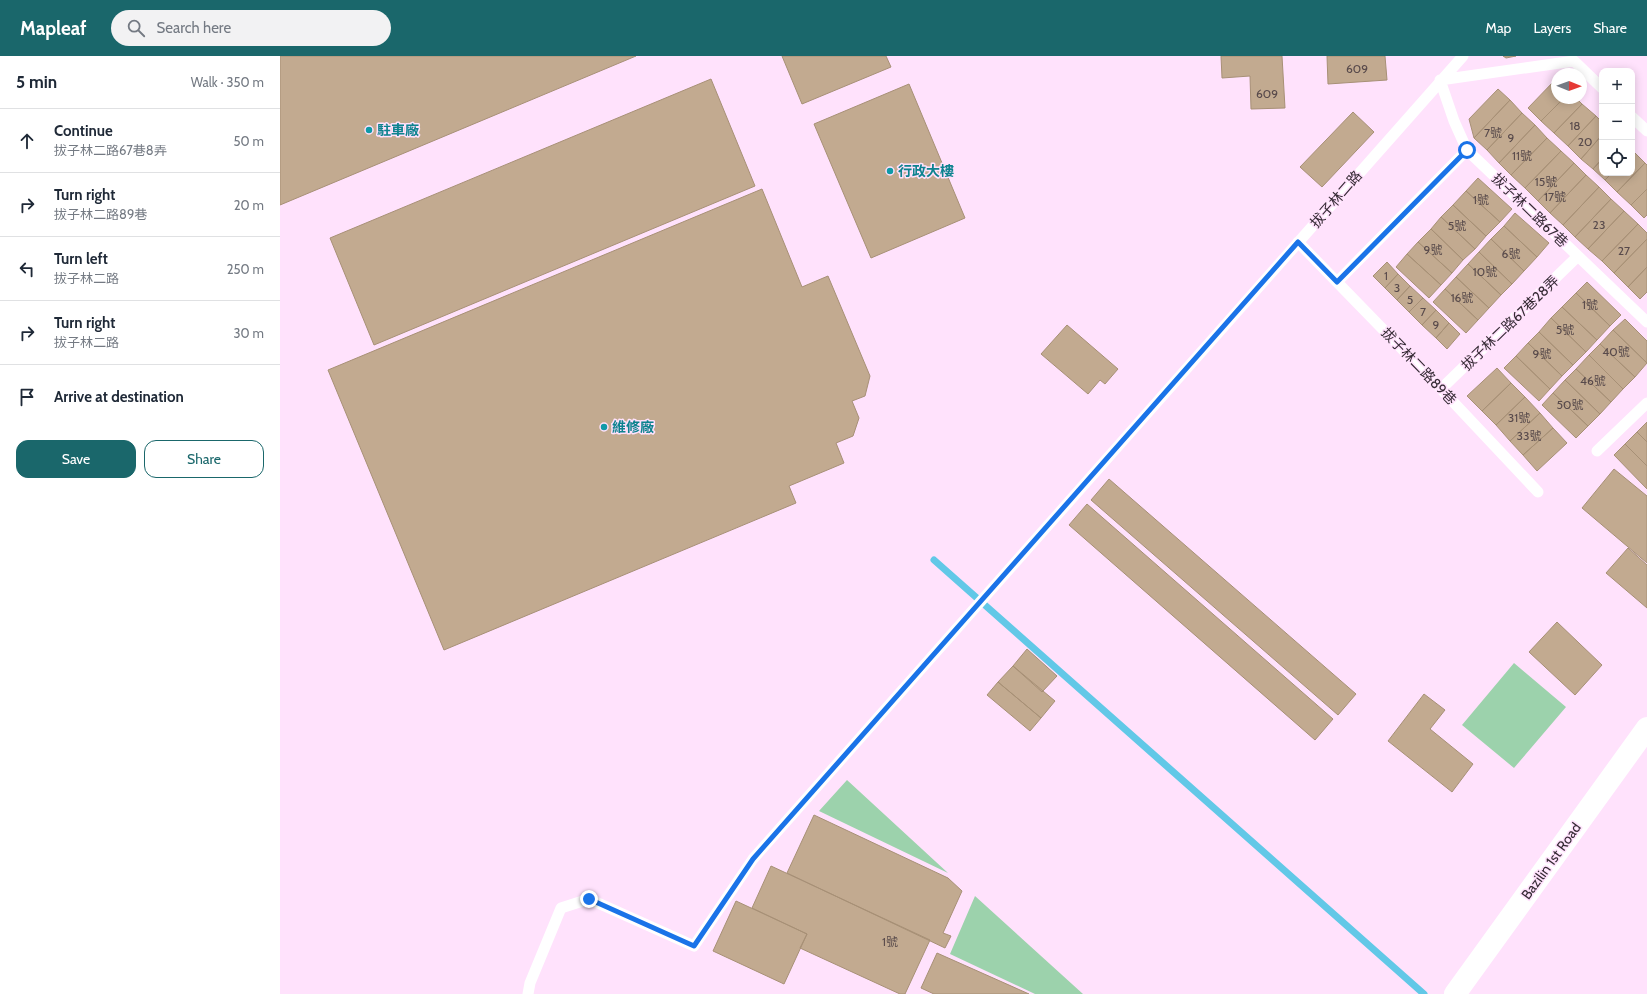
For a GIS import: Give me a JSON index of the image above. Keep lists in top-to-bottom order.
{
  "streets": {
    "street": ["Bazilin 1st Road"],
    "lane": [
      "拔子林二路",
      "拔子林二路67巷",
      "拔子林二路67巷28弄",
      "拔子林二路89巷"
    ]
  },
  "crossings": [
    ["拔子林二路", "拔子林二路67巷"],
    ["拔子林二路", "拔子林二路89巷"],
    ["拔子林二路67巷", "拔子林二路67巷28弄"],
    ["拔子林二路67巷28弄", "拔子林二路89巷"]
  ],
  "places": ["駐車廠", "行政大樓", "維修廠"],
  "house_numbers": [
    "609",
    "609",
    "18",
    "7號",
    "9",
    "20",
    "11號",
    "15號",
    "17號",
    "1號",
    "23",
    "5號",
    "9號",
    "27",
    "6號",
    "10號",
    "1",
    "3",
    "16號",
    "5",
    "1號",
    "7",
    "9",
    "5號",
    "40號",
    "9號",
    "46號",
    "50號",
    "31號",
    "33號",
    "1號"
  ],
  "north": "right",
  "page": {
    "header": "Mapleaf",
    "search": "Search here",
    "nav": ["Map", "Layers", "Share"],
    "heading": ["5 min", "Walk · 350 m"],
    "map_buttons": ["+", "−"],
    "list": [
      ["Continue", "拔子林二路67巷8弄", "50 m"],
      ["Turn right", "拔子林二路89巷", "20 m"],
      ["Turn left", "拔子林二路", "250 m"],
      ["Turn right", "拔子林二路", "30 m"],
      "Arrive at destination"
    ],
    "buttons": ["Save", "Share"]
  }
}
